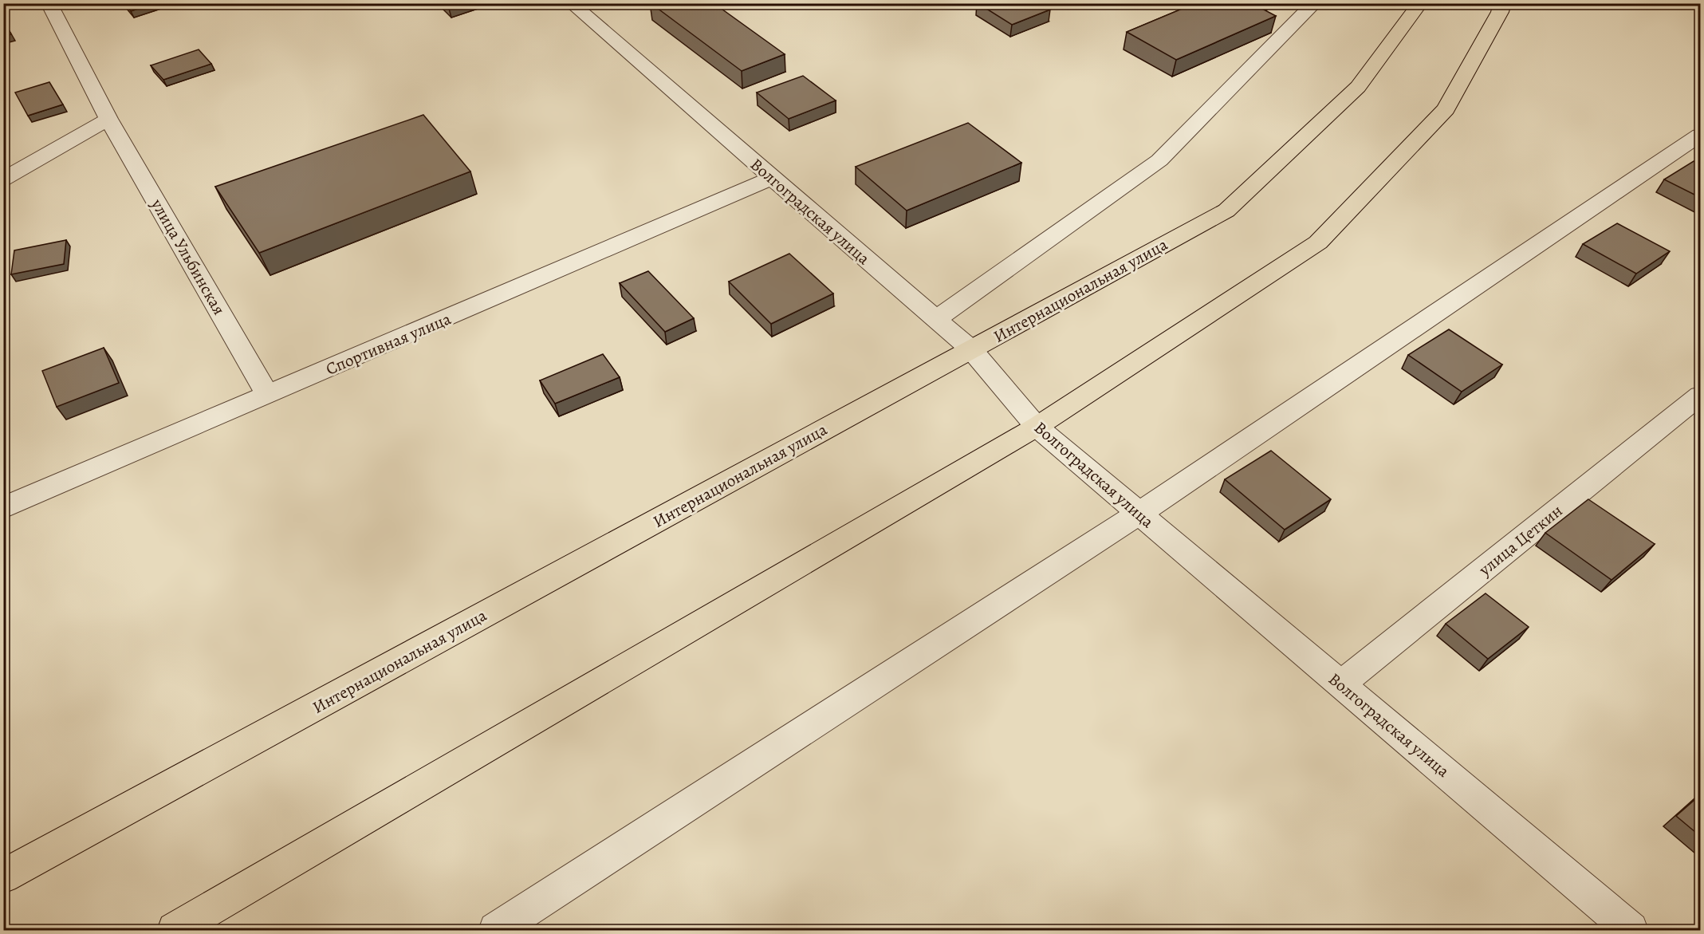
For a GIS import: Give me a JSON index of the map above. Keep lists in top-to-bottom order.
{
  "streets": {
    "main road": ["Интернациональная улица"],
    "street": [
      "Волгоградская улица",
      "улица Ульбинская",
      "Спортивная улица",
      "улица Цеткин"
    ]
  },
  "crossings": [
    ["Волгоградская улица", "Интернациональная улица"],
    ["Волгоградская улица", "Спортивная улица"],
    ["Волгоградская улица", "улица Цеткин"],
    ["улица Ульбинская", "Спортивная улица"]
  ]
}
